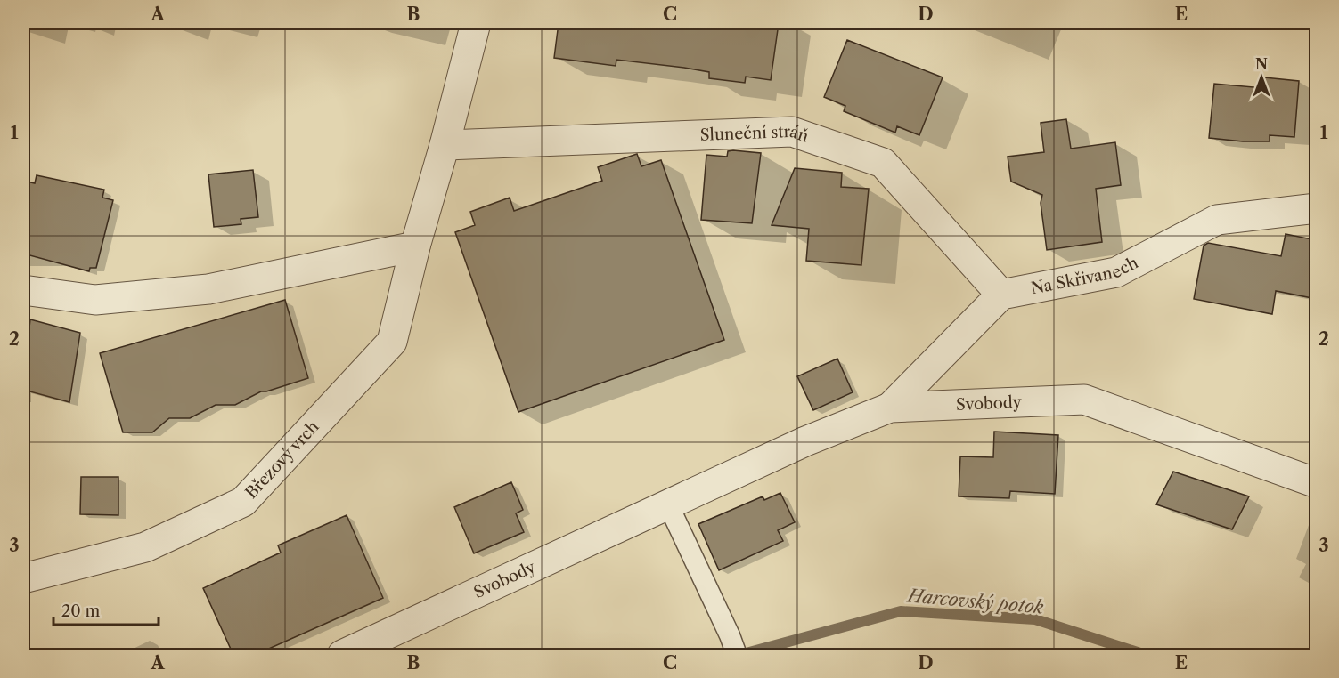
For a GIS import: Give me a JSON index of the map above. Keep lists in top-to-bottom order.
{
  "streets": {
    "street": [
      "Sluneční stráň",
      "Na Skřivanech",
      "Svobody",
      "Březový vrch"
    ]
  },
  "crossings": [
    ["Sluneční stráň", "Na Skřivanech"],
    ["Sluneční stráň", "Březový vrch"]
  ],
  "water": ["Harcovský potok"],
  "scale_bar": "20 m",
  "north": "top",
  "grid": {
    "columns": [
      "A",
      "B",
      "C",
      "D",
      "E"
    ],
    "rows": ["1", "2", "3"]
  }
}
